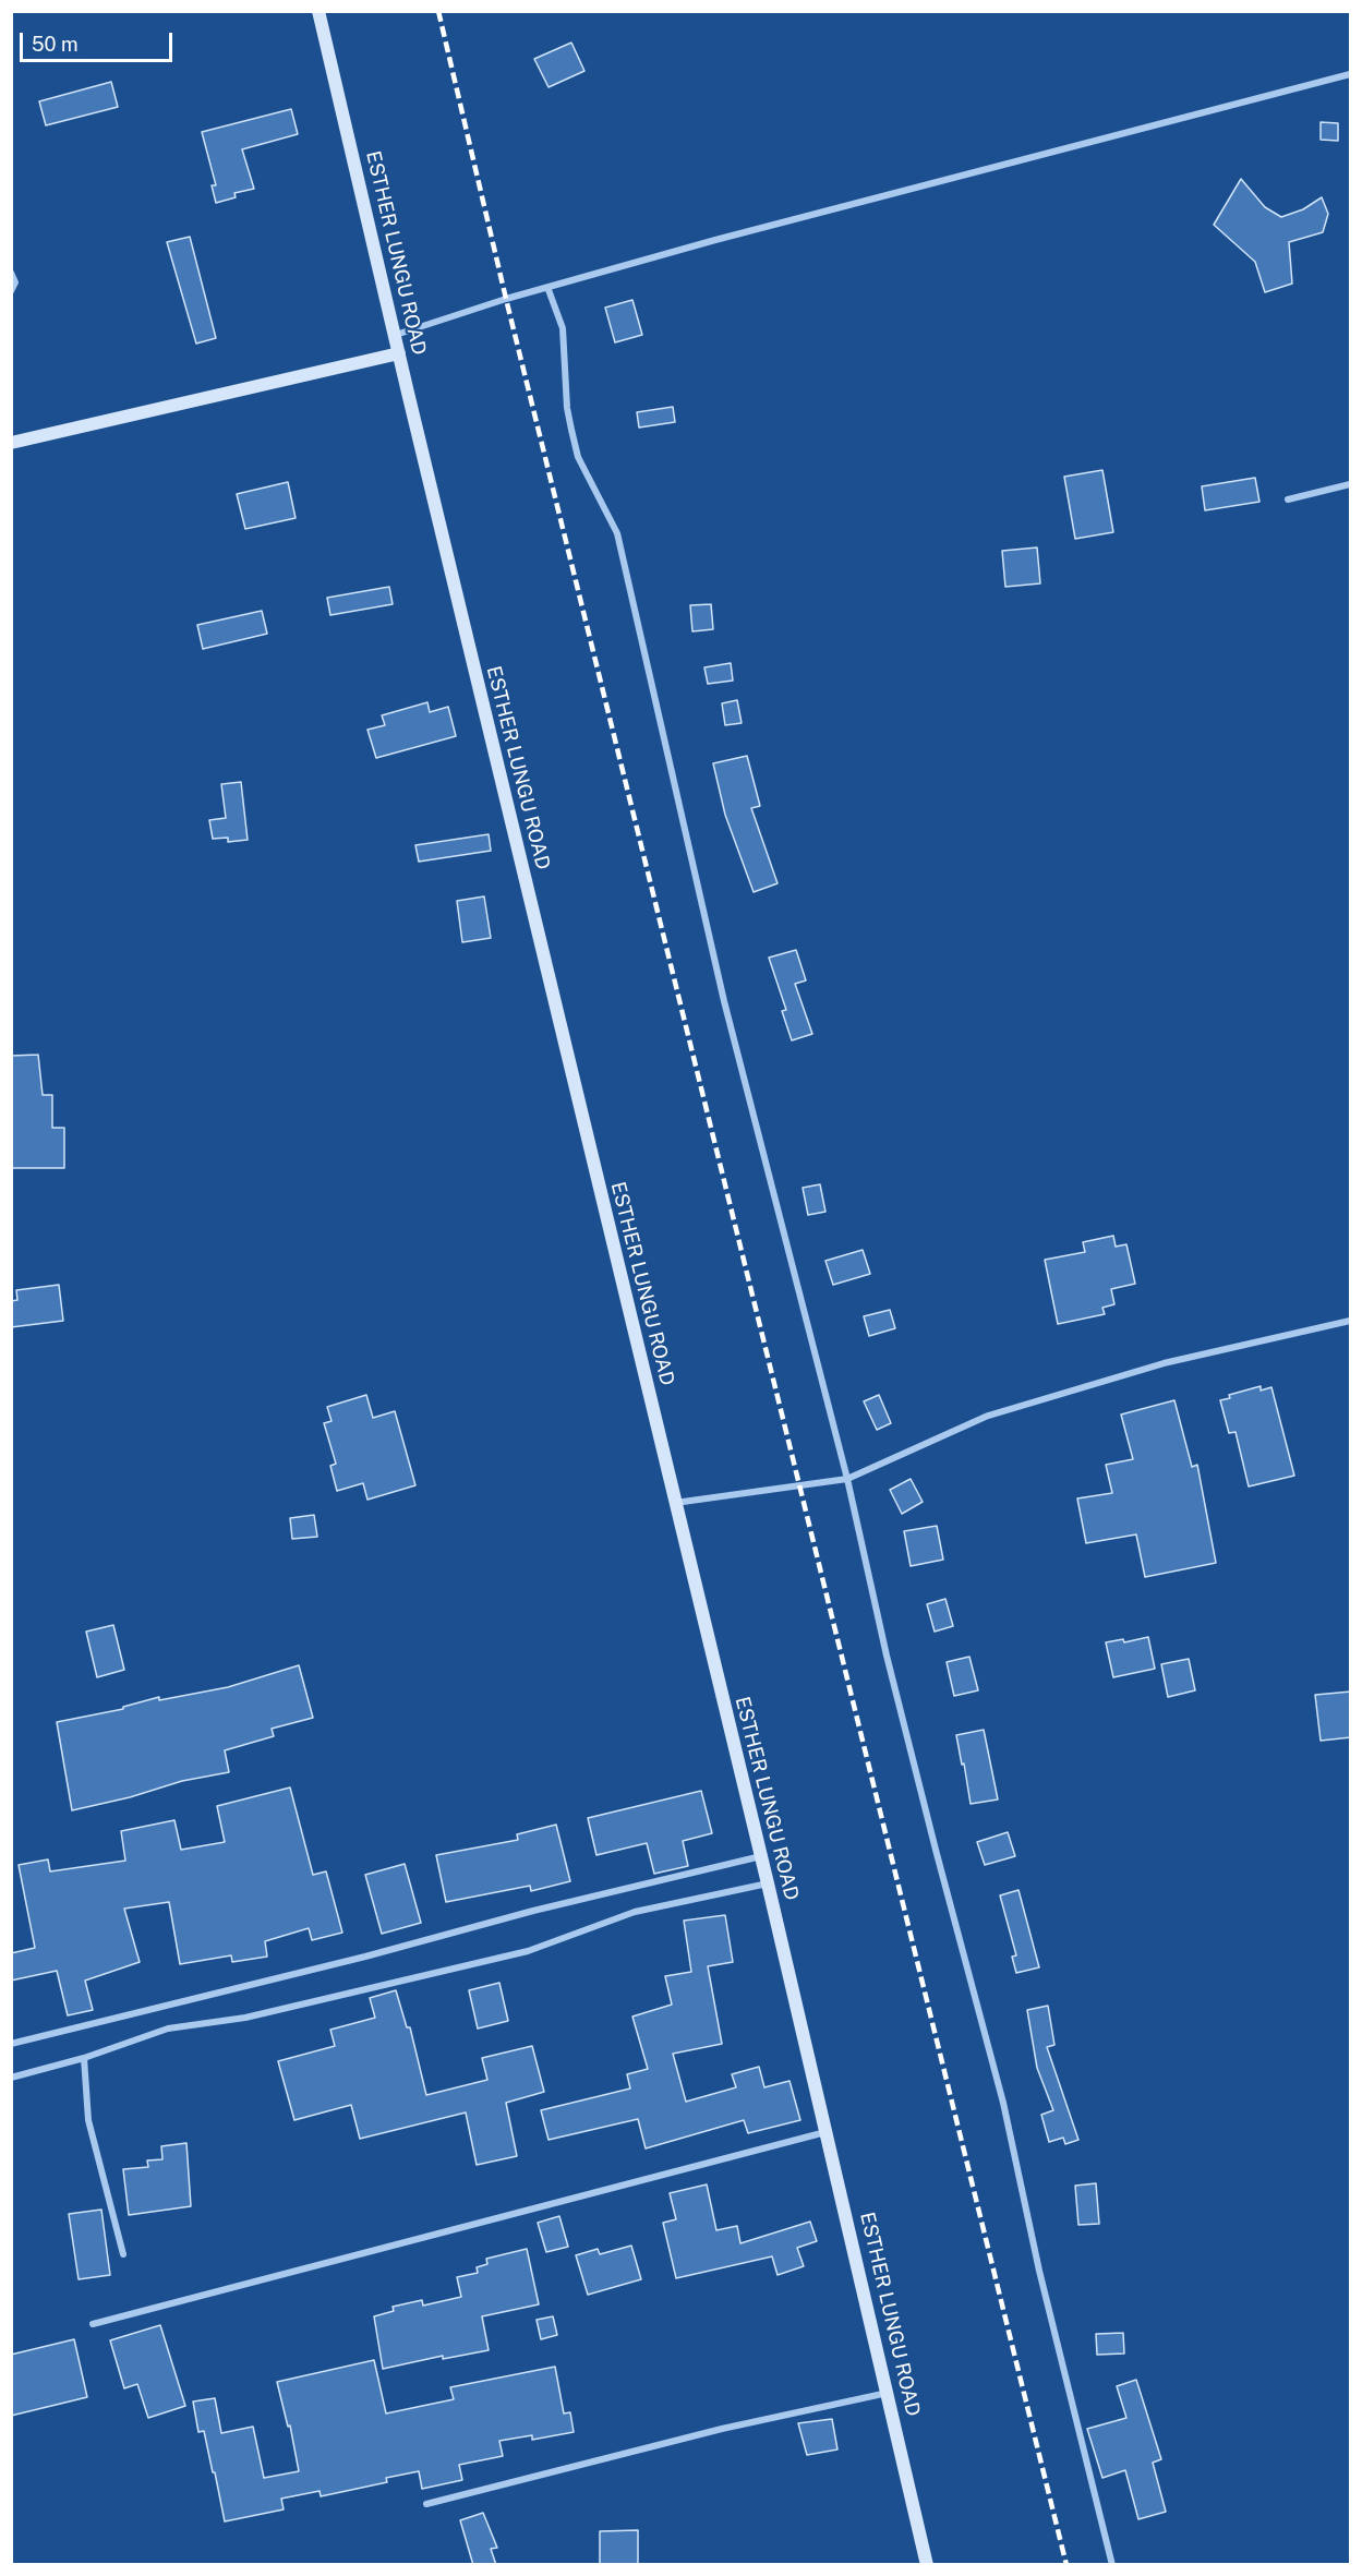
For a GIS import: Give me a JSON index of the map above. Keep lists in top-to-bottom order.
{
  "streets": {
    "street": ["ESTHER LUNGU ROAD"]
  },
  "scale_bar": "50 m"
}
